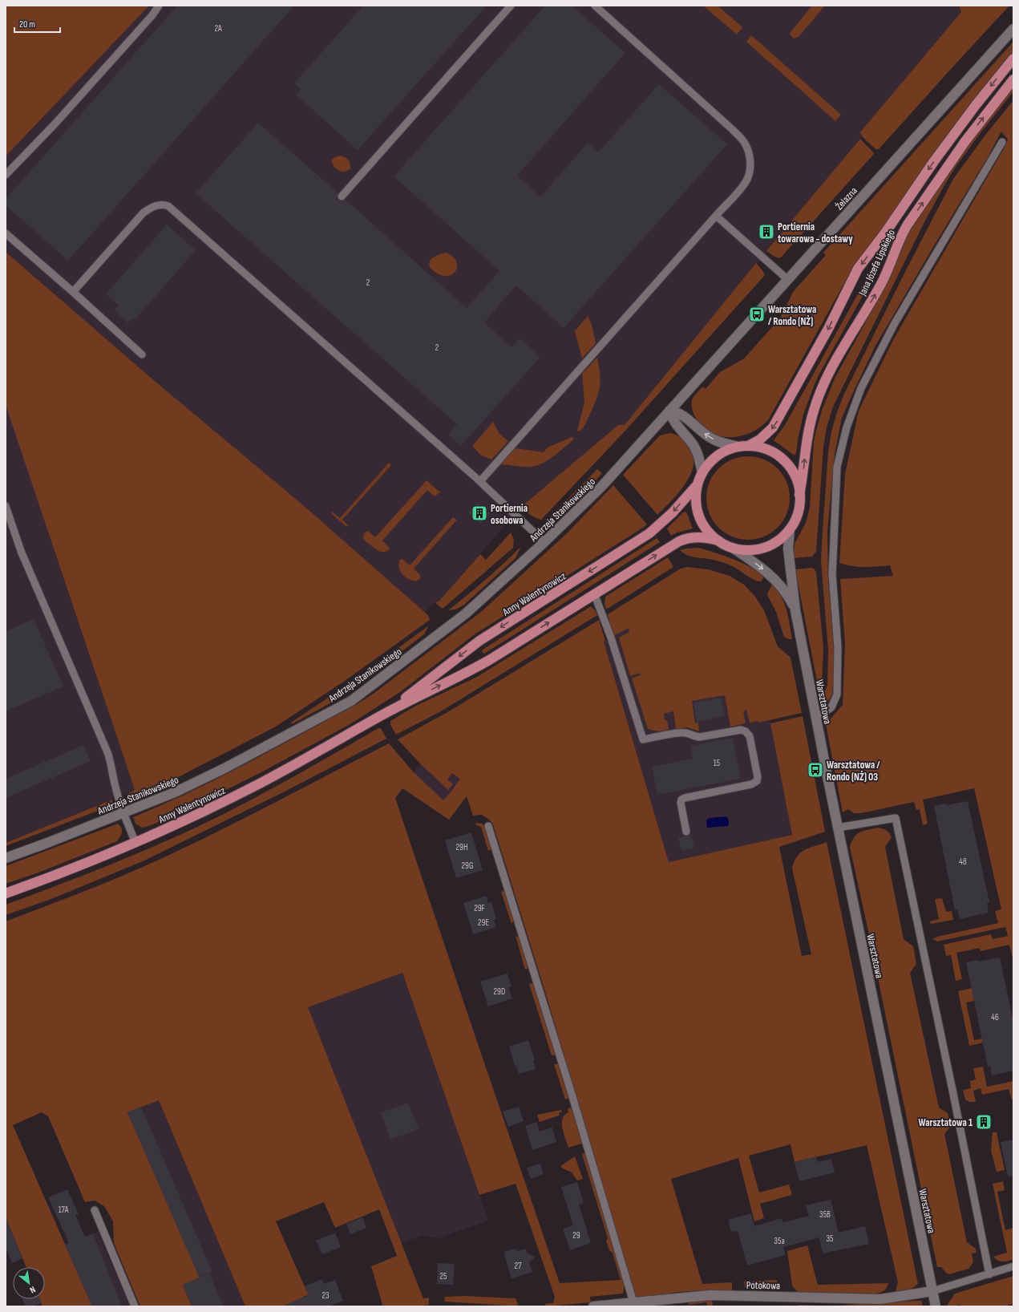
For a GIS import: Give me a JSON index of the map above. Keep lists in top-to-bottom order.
{
  "streets": {
    "main road": ["Jana Józefa Lipskiego", "Anny Walentynowicz"],
    "street": [
      "Żelazna",
      "Andrzeja Stanikowskiego",
      "Warsztatowa",
      "Potokowa"
    ]
  },
  "crossings": [
    ["Żelazna", "Andrzeja Stanikowskiego"],
    ["Jana Józefa Lipskiego", "Anny Walentynowicz"],
    ["Jana Józefa Lipskiego", "Warsztatowa"],
    ["Anny Walentynowicz", "Warsztatowa"],
    ["Warsztatowa", "Potokowa"]
  ],
  "places": {
    "building": ["Portiernia towarowa - dostawy", "Portiernia osobowa", "Warsztatowa 1"],
    "bus stop": ["Warsztatowa / Rondo (NŻ)", "Warsztatowa / Rondo (NŻ) 03"]
  },
  "house_numbers": [
    "2A",
    "2",
    "2",
    "15",
    "29H",
    "48",
    "29G",
    "29F",
    "29E",
    "29D",
    "46",
    "17A",
    "35B",
    "29",
    "35",
    "35a",
    "27",
    "25",
    "23"
  ],
  "scale_bar": "20 m",
  "north": "bottom right"
}
